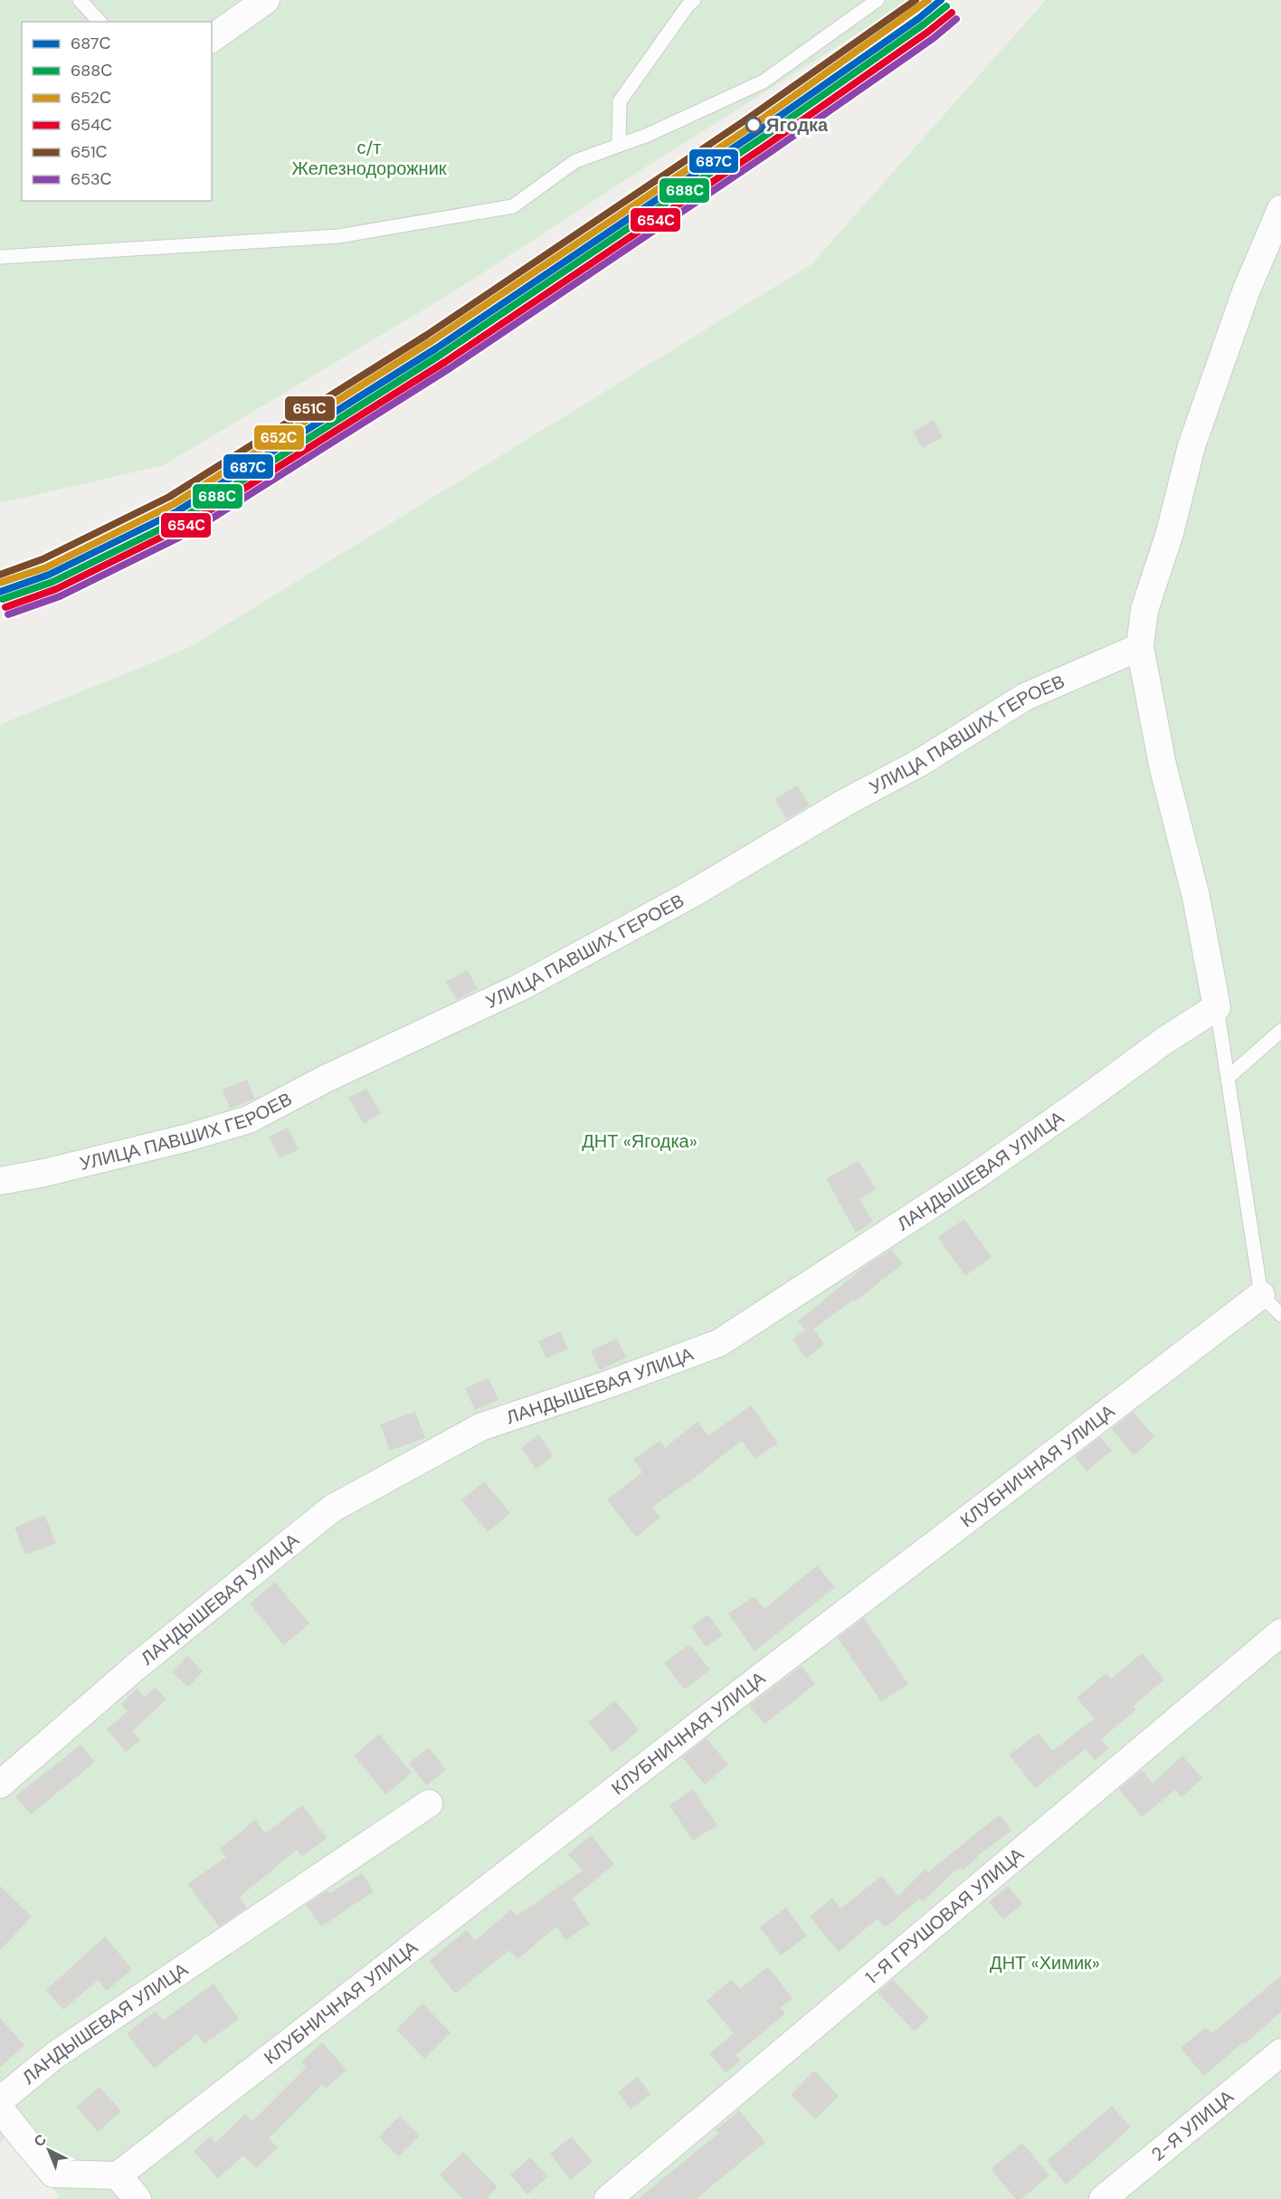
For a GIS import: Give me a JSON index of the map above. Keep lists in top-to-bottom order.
{
  "streets": {
    "street": [
      "УЛИЦА ПАВШИХ ГЕРОЕВ",
      "ЛАНДЫШЕВАЯ УЛИЦА",
      "КЛУБНИЧНАЯ УЛИЦА",
      "1-Я ГРУШОВАЯ УЛИЦА",
      "2-Я УЛИЦА"
    ]
  },
  "parks": ["с/т Железнодорожник", "ДНТ «Ягодка»", "ДНТ «Химик»"],
  "places": ["Ягодка"],
  "lines": [
    "transit line 687С",
    "transit line 652С",
    "transit line 651С",
    "transit line 688С",
    "transit line 654С",
    "transit line 653С"
  ],
  "legend": [
    "687С",
    "688С",
    "652С",
    "654С",
    "651С",
    "653С"
  ],
  "north": "top left"
}
